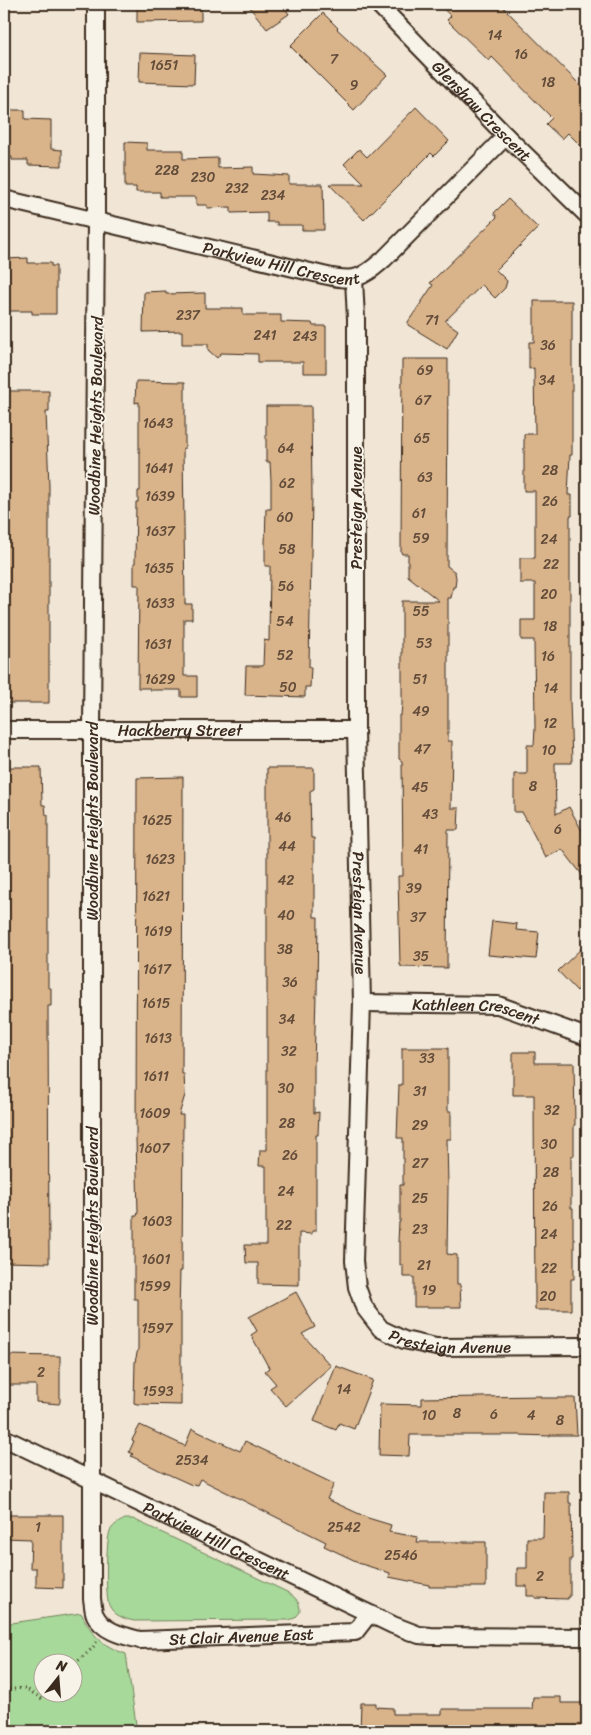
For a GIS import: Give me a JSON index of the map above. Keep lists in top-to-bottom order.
{
  "streets": {
    "street": [
      "Glenshaw Crescent",
      "Parkview Hill Crescent",
      "Woodbine Heights Boulevard",
      "Presteign Avenue",
      "Hackberry Street",
      "Kathleen Crescent",
      "St Clair Avenue East"
    ]
  },
  "crossings": [
    ["Glenshaw Crescent", "Parkview Hill Crescent"],
    ["Parkview Hill Crescent", "Woodbine Heights Boulevard"],
    ["Parkview Hill Crescent", "Presteign Avenue"],
    ["Parkview Hill Crescent", "St Clair Avenue East"],
    ["Woodbine Heights Boulevard", "Hackberry Street"],
    ["Woodbine Heights Boulevard", "St Clair Avenue East"],
    ["Presteign Avenue", "Hackberry Street"],
    ["Presteign Avenue", "Kathleen Crescent"]
  ],
  "house_numbers": [
    "14",
    "16",
    "7",
    "1651",
    "18",
    "9",
    "228",
    "230",
    "232",
    "234",
    "237",
    "71",
    "241",
    "243",
    "36",
    "69",
    "34",
    "67",
    "1643",
    "65",
    "64",
    "1641",
    "28",
    "63",
    "62",
    "1639",
    "26",
    "61",
    "60",
    "1637",
    "59",
    "24",
    "58",
    "22",
    "1635",
    "56",
    "20",
    "1633",
    "55",
    "54",
    "18",
    "53",
    "1631",
    "52",
    "16",
    "1629",
    "51",
    "50",
    "14",
    "49",
    "12",
    "47",
    "10",
    "8",
    "45",
    "43",
    "46",
    "1625",
    "6",
    "44",
    "41",
    "1623",
    "42",
    "39",
    "1621",
    "40",
    "37",
    "1619",
    "38",
    "35",
    "1617",
    "36",
    "1615",
    "34",
    "1613",
    "32",
    "33",
    "1611",
    "30",
    "31",
    "32",
    "1609",
    "28",
    "29",
    "30",
    "1607",
    "26",
    "27",
    "28",
    "24",
    "25",
    "26",
    "1603",
    "22",
    "23",
    "24",
    "1601",
    "21",
    "22",
    "1599",
    "19",
    "20",
    "1597",
    "2",
    "14",
    "1593",
    "8",
    "6",
    "10",
    "4",
    "8",
    "2534",
    "1",
    "2542",
    "2546",
    "2"
  ],
  "north": "top"
}
